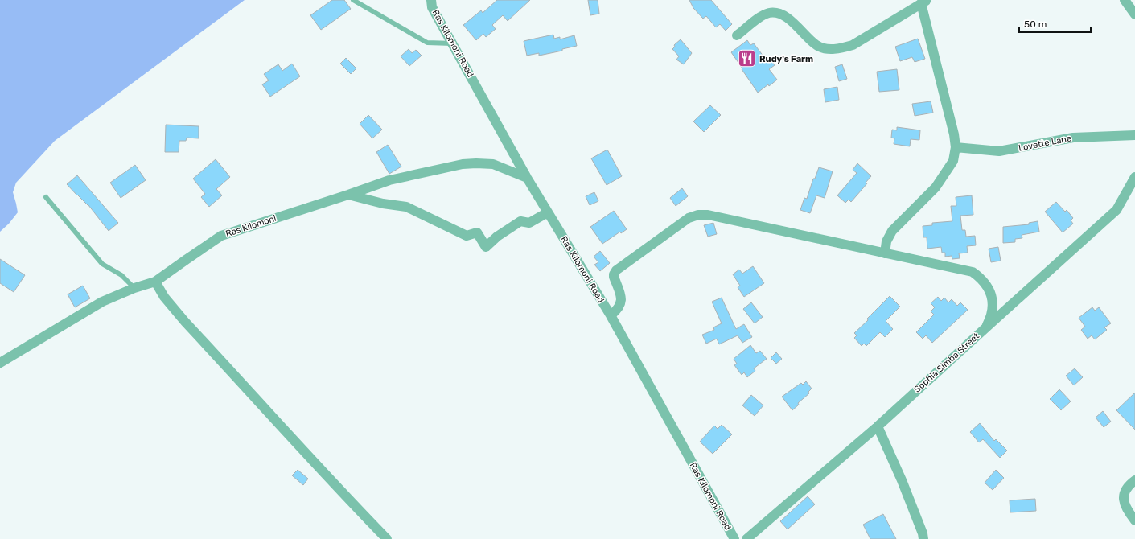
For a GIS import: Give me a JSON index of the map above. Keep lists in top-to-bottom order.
{
  "streets": {
    "street": [
      "Ras Kilomoni Road",
      "Lovette Lane",
      "Ras Kilomoni",
      "Sophia Simba Street"
    ]
  },
  "crossings": [
    ["Ras Kilomoni Road", "Ras Kilomoni"]
  ],
  "places": {
    "restaurant": ["Rudy's Farm"]
  },
  "scale_bar": "50 m"
}
